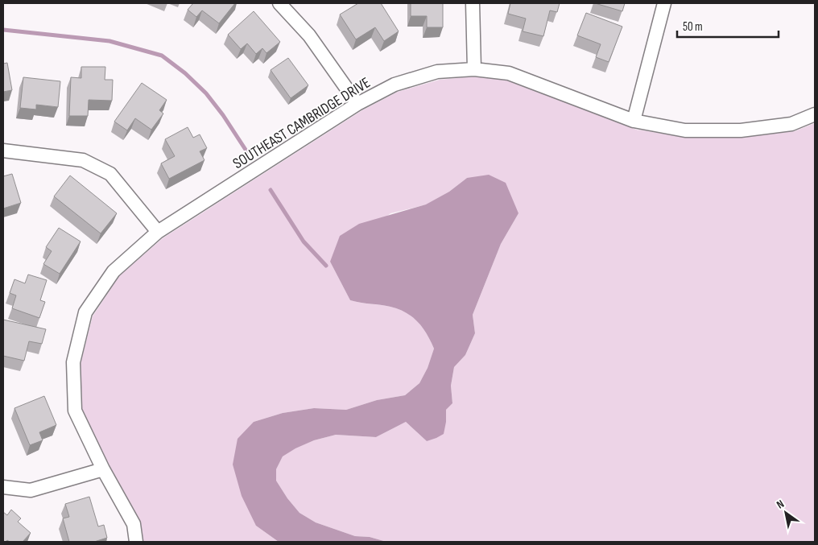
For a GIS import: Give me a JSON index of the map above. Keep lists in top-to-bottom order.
{
  "streets": {
    "street": ["SOUTHEAST CAMBRIDGE DRIVE"]
  },
  "scale_bar": "50 m",
  "north": "top left"
}
